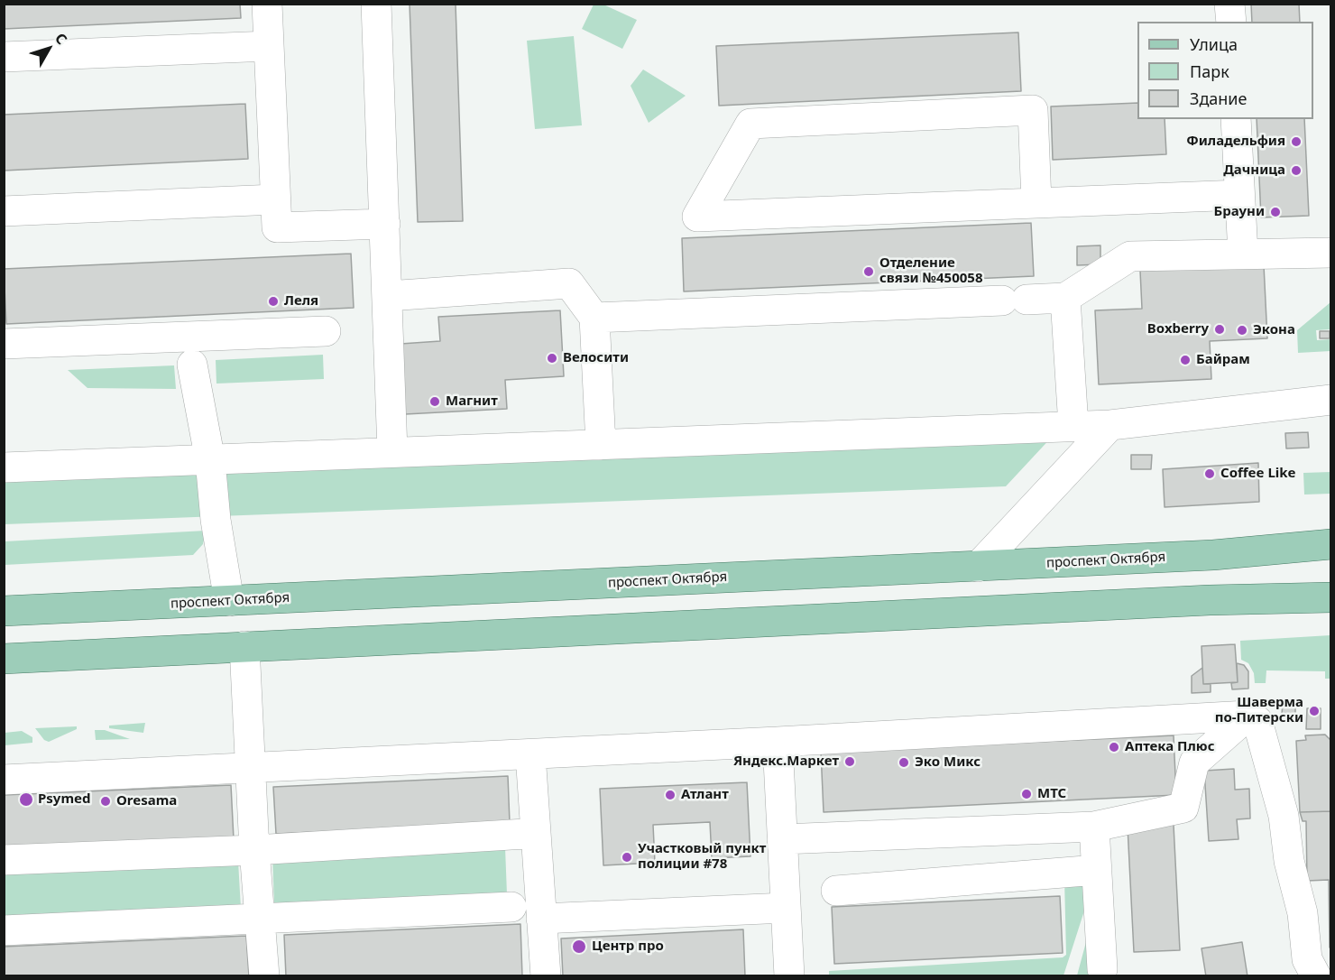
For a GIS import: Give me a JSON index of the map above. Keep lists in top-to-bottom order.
{
  "streets": {
    "main road": ["проспект Октября"]
  },
  "places": [
    "Филадельфия",
    "Дачница",
    "Брауни",
    "Отделение связи №450058",
    "Леля",
    "Boxberry",
    "Экона",
    "Велосити",
    "Байрам",
    "Магнит",
    "Coffee Like",
    "Шаверма по-Питерски",
    "Аптека Плюс",
    "Яндекс.Маркет",
    "Эко Микс",
    "МТС",
    "Атлант",
    "Psymed",
    "Oresama",
    "Участковый пункт полиции #78",
    "Центр про"
  ],
  "legend": ["Улица", "Парк", "Здание"],
  "north": "top right"
}
